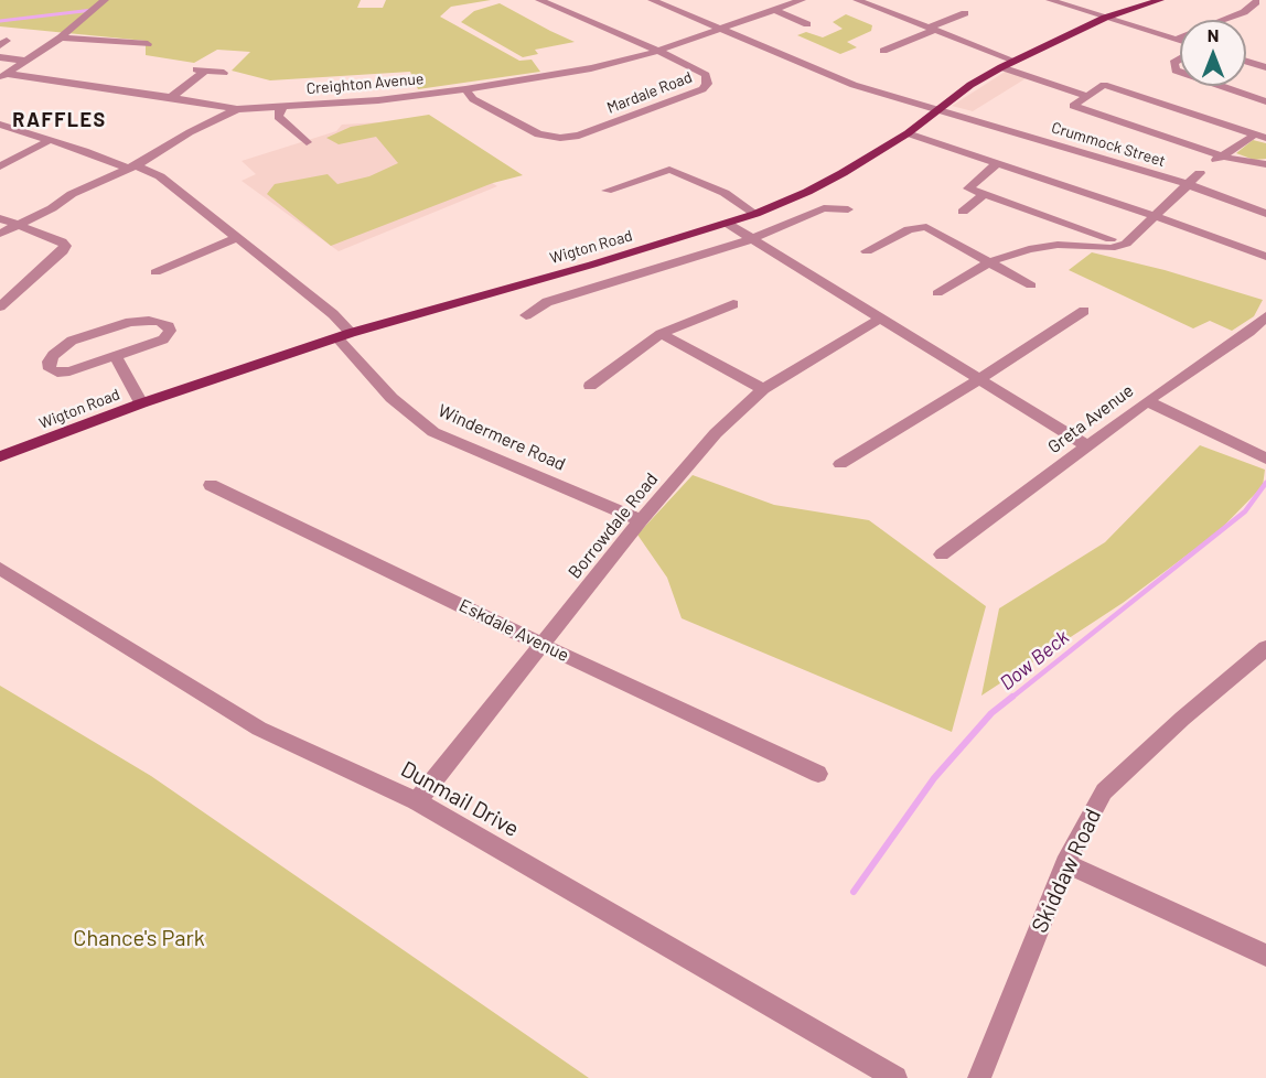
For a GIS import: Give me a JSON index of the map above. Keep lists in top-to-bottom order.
{
  "streets": {
    "main road": ["Wigton Road"],
    "street": [
      "Creighton Avenue",
      "Mardale Road",
      "Crummock Street",
      "Greta Avenue",
      "Windermere Road",
      "Borrowdale Road",
      "Eskdale Avenue",
      "Dunmail Drive",
      "Skiddaw Road"
    ]
  },
  "crossings": [
    ["Creighton Avenue", "Mardale Road"],
    ["Creighton Avenue", "Crummock Street"],
    ["Crummock Street", "Wigton Road"],
    ["Wigton Road", "Windermere Road"],
    ["Windermere Road", "Borrowdale Road"],
    ["Borrowdale Road", "Eskdale Avenue"],
    ["Borrowdale Road", "Dunmail Drive"]
  ],
  "districts": ["RAFFLES"],
  "water": ["Dow Beck"],
  "parks": ["Chance's Park"],
  "north": "top"
}
